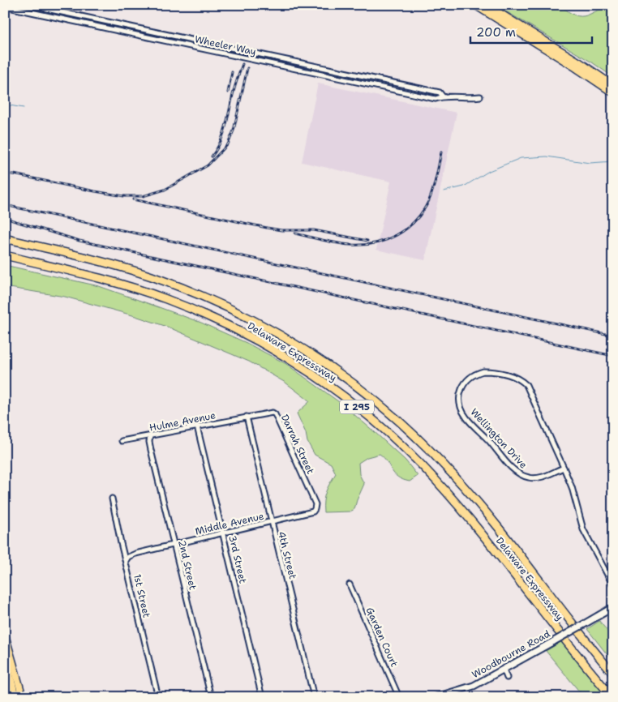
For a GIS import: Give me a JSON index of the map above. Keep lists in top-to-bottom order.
{
  "streets": {
    "highway": ["Delaware Expressway", "I 295"],
    "main road": ["Woodbourne Road"],
    "street": [
      "Wheeler Way",
      "Hulme Avenue",
      "Wellington Drive",
      "Darrah Street",
      "Middle Avenue",
      "4th Street",
      "3rd Street",
      "2nd Street",
      "1st Street",
      "Garden Court"
    ]
  },
  "crossings": [
    ["Hulme Avenue", "Darrah Street"],
    ["Hulme Avenue", "4th Street"],
    ["Hulme Avenue", "3rd Street"],
    ["Hulme Avenue", "2nd Street"],
    ["Darrah Street", "Middle Avenue"],
    ["Darrah Street", "4th Street"],
    ["Middle Avenue", "4th Street"],
    ["Middle Avenue", "3rd Street"],
    ["Middle Avenue", "2nd Street"],
    ["Middle Avenue", "1st Street"]
  ],
  "scale_bar": "200 m"
}
